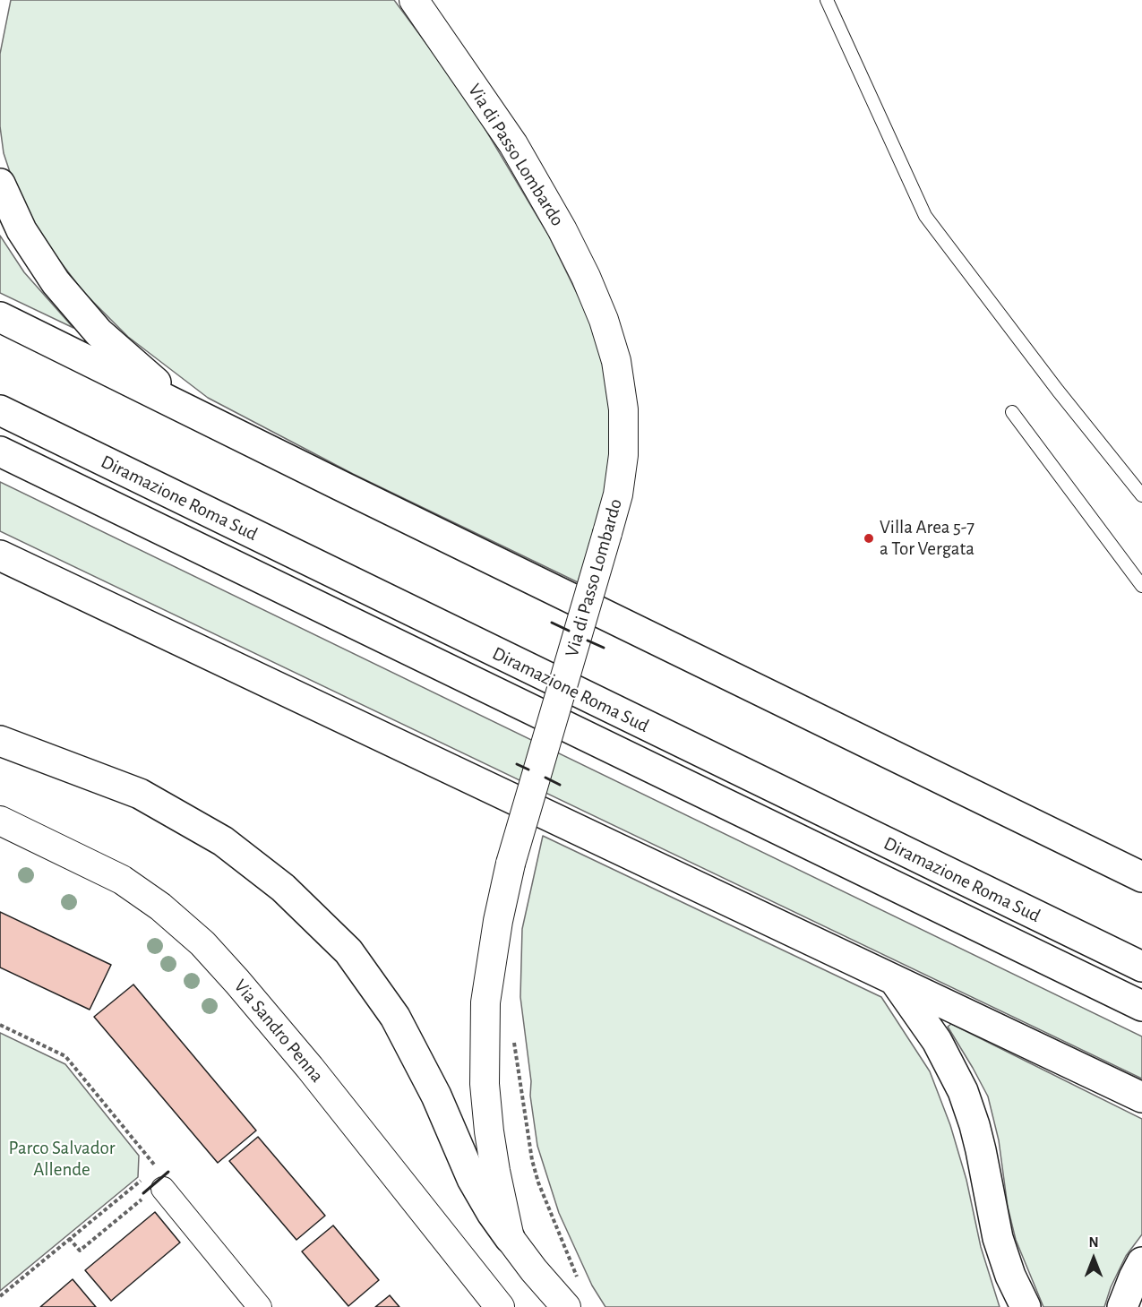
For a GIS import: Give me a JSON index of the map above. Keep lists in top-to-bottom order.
{
  "streets": {
    "highway": ["Diramazione Roma Sud"],
    "street": ["Via di Passo Lombardo", "Via Sandro Penna"]
  },
  "parks": ["Parco Salvador Allende"],
  "places": ["Villa Area 5-7 a Tor Vergata"],
  "north": "top"
}
